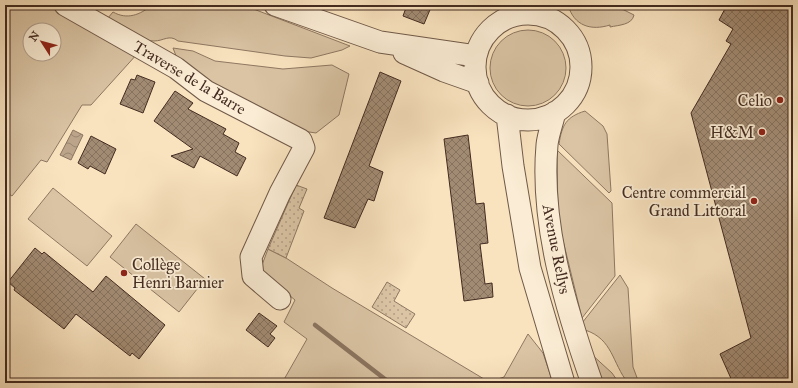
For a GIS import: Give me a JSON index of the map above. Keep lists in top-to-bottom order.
{
  "streets": {
    "street": ["Traverse de la Barre", "Avenue Rellys"]
  },
  "places": [
    "Celio",
    "H&M",
    "Centre commercial Grand Littoral",
    "Collège Henri Barnier"
  ],
  "north": "top left"
}
